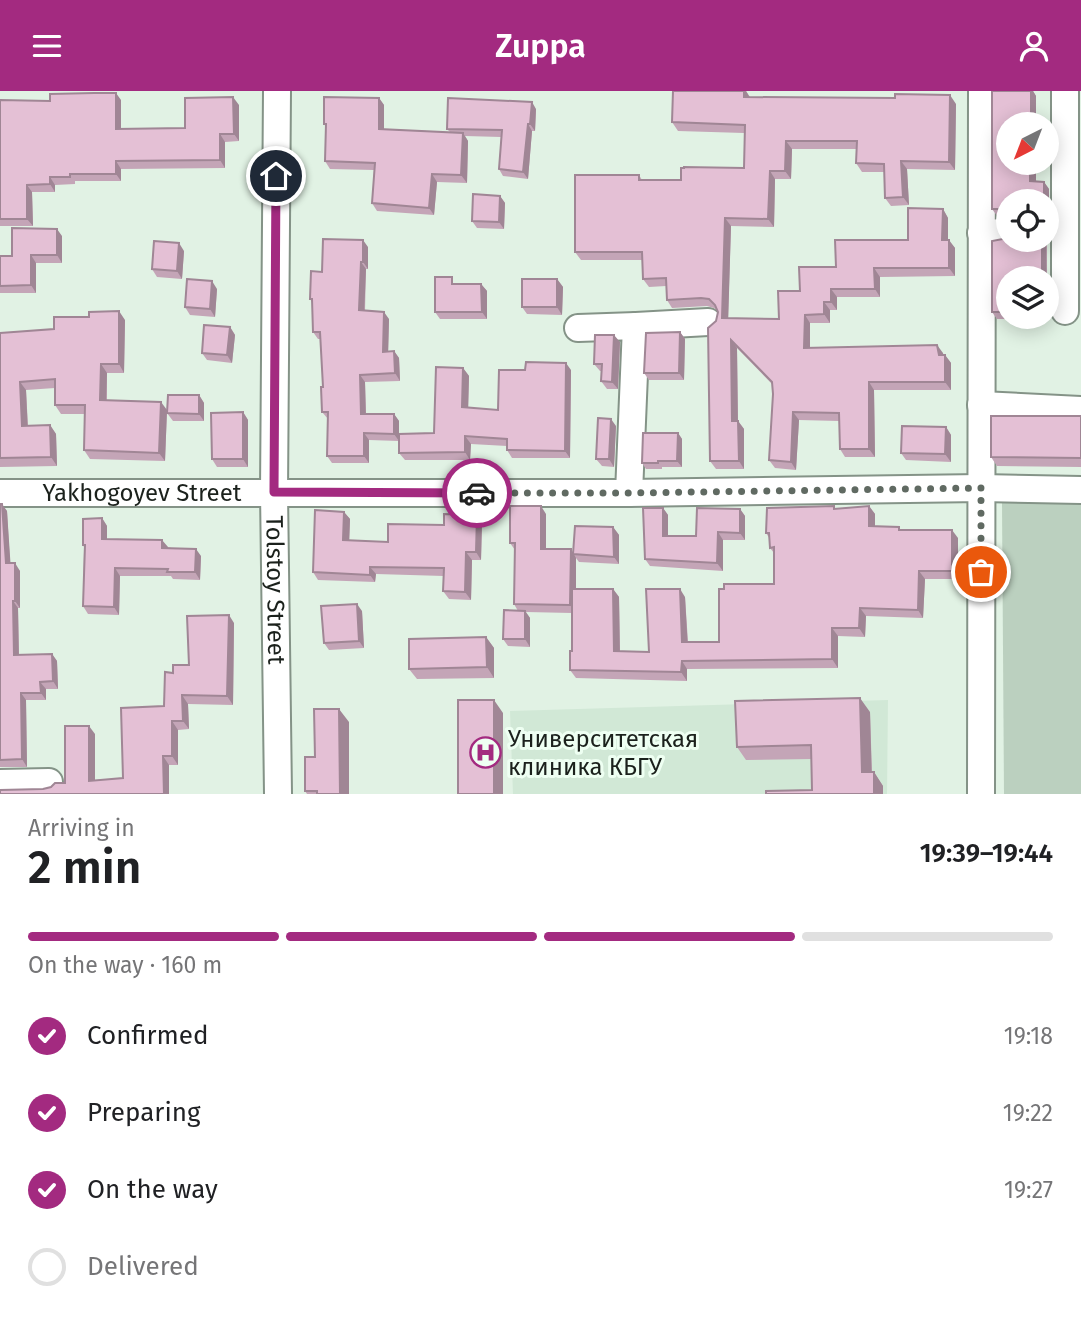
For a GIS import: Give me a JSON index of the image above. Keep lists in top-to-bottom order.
{
  "streets": {
    "street": ["Yakhogoyev Street", "Tolstoy Street"]
  },
  "crossings": [
    ["Yakhogoyev Street", "Tolstoy Street"]
  ],
  "places": {
    "hospital": ["Университетская клиника КБГУ"]
  },
  "north": "bottom left",
  "page": {
    "header": "Zuppa",
    "heading": ["2 min", "Arriving in", "19:39–19:44"],
    "bar": "On the way · 160 m",
    "list": [
      ["Confirmed", "19:18"],
      ["Preparing", "19:22"],
      ["On the way", "19:27"],
      "Delivered"
    ]
  }
}
